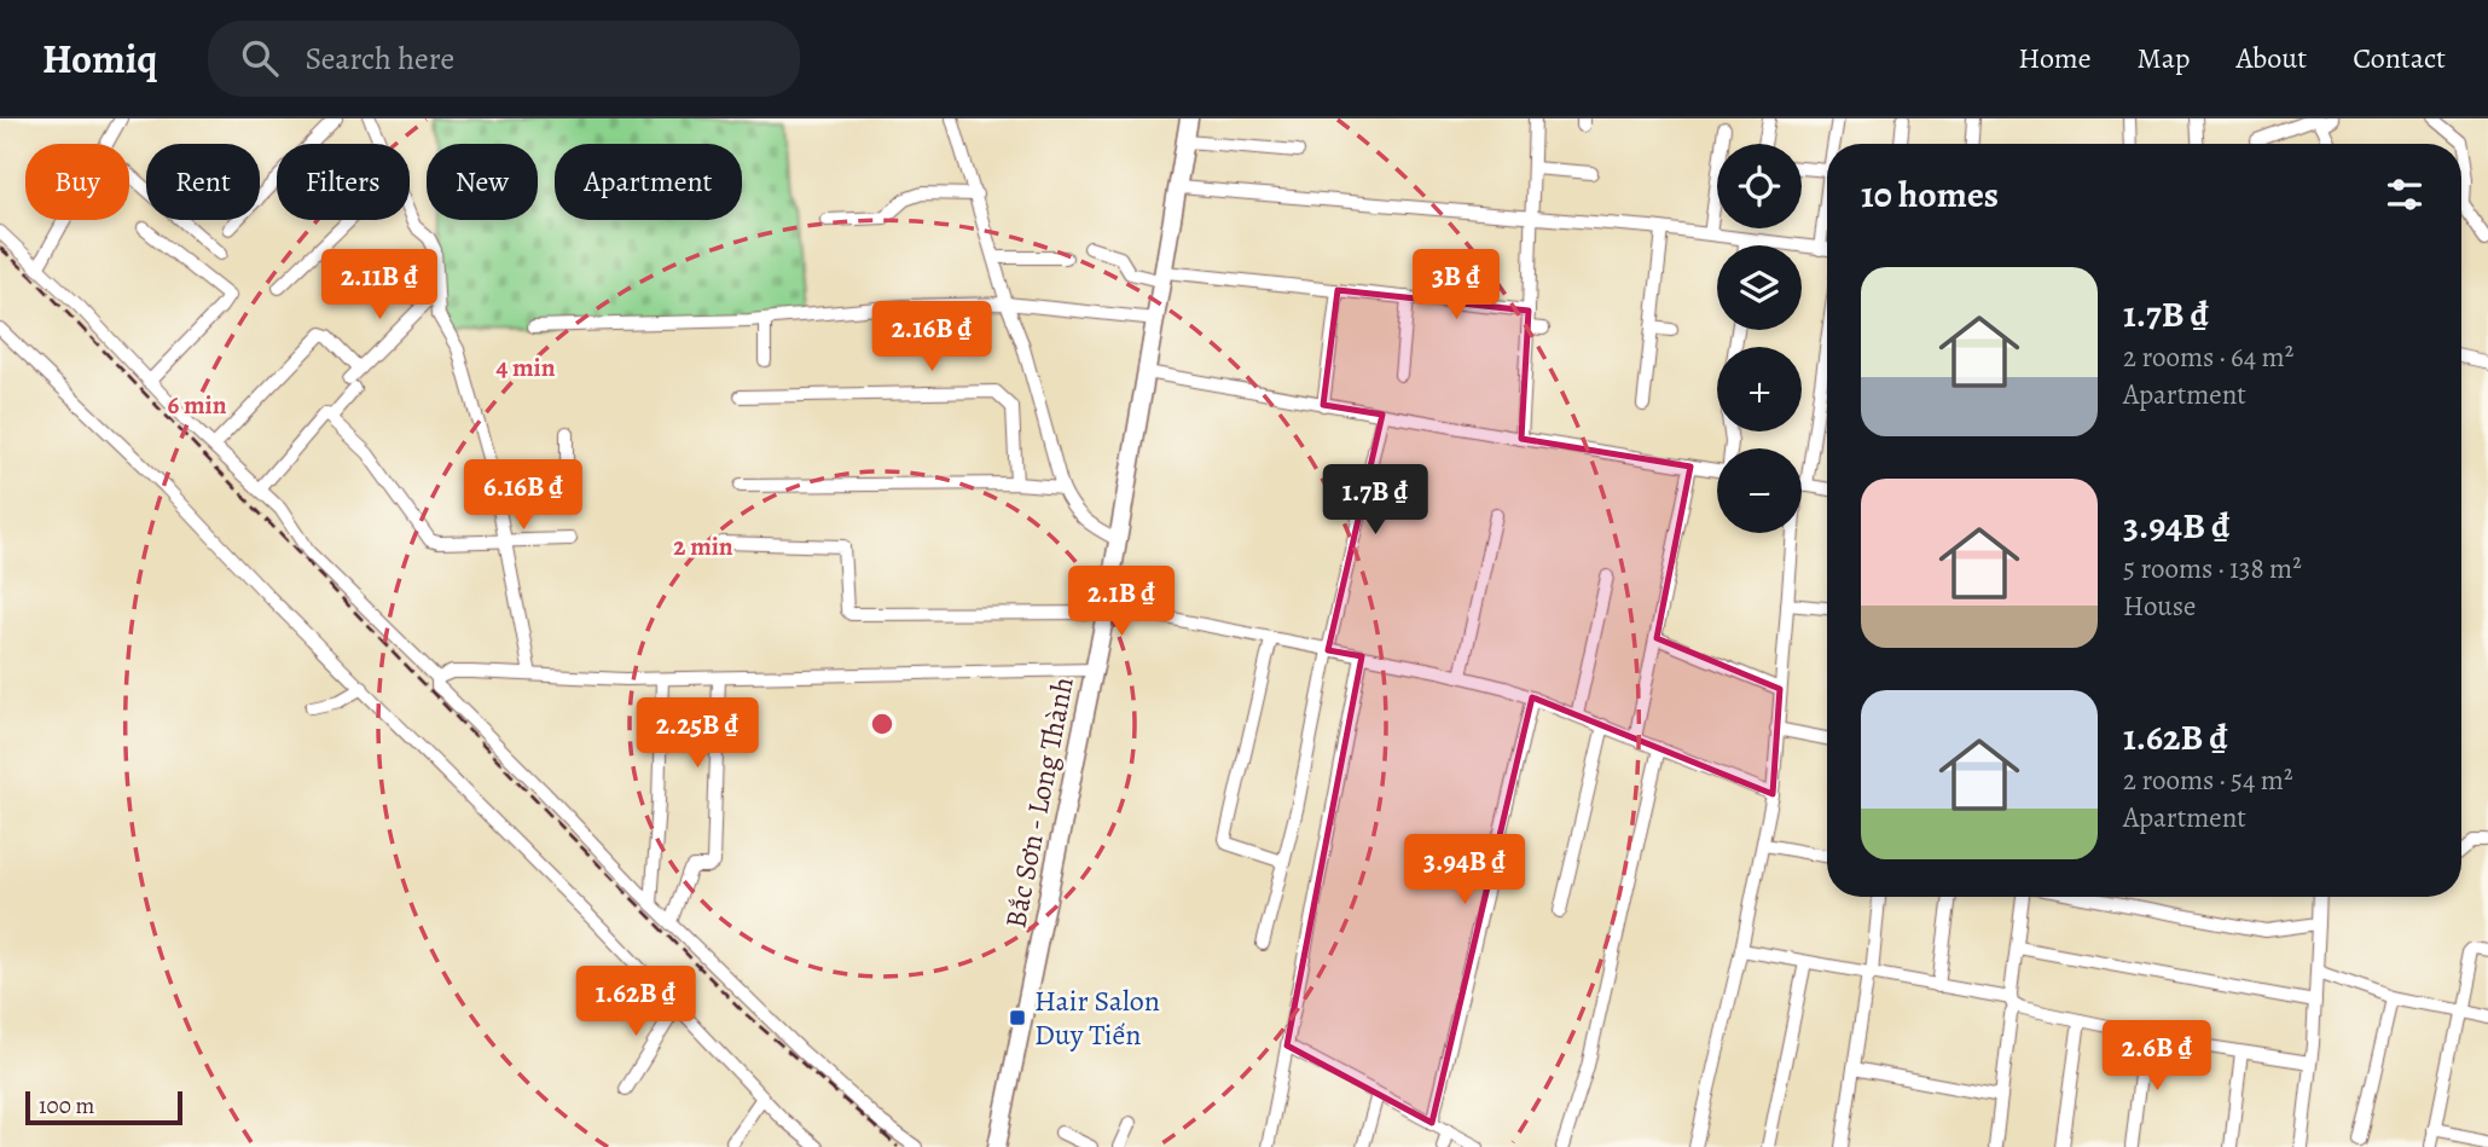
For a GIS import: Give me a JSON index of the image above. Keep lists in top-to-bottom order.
{
  "streets": {
    "main road": ["Bắc Sơn - Long Thành"]
  },
  "places": {
    "transit": ["Hair Salon Duy Tiến"]
  },
  "scale_bar": "100 m",
  "page": {
    "header": "Homiq",
    "search": "Search here",
    "nav": [
      "Home",
      "Map",
      "About",
      "Contact"
    ],
    "map_buttons": ["+", "−"],
    "chip": [
      "Buy",
      "Rent",
      "Filters",
      "New",
      "Apartment"
    ],
    "heading": "10 homes",
    "list": [
      {
        "name": "1.7B ₫",
        "note": "2 rooms · 64 m² · Apartment"
      },
      {
        "name": "3.94B ₫",
        "note": "5 rooms · 138 m² · House"
      },
      {
        "name": "1.62B ₫",
        "note": "2 rooms · 54 m² · Apartment"
      }
    ],
    "price": [
      "2.11B ₫",
      "3B ₫",
      "2.16B ₫",
      "6.16B ₫",
      "1.7B ₫",
      "2.1B ₫",
      "2.25B ₫",
      "3.94B ₫",
      "1.62B ₫",
      "2.6B ₫"
    ],
    "scale": "100 m"
  },
  "rings": ["4 min", "6 min", "2 min"]
}
